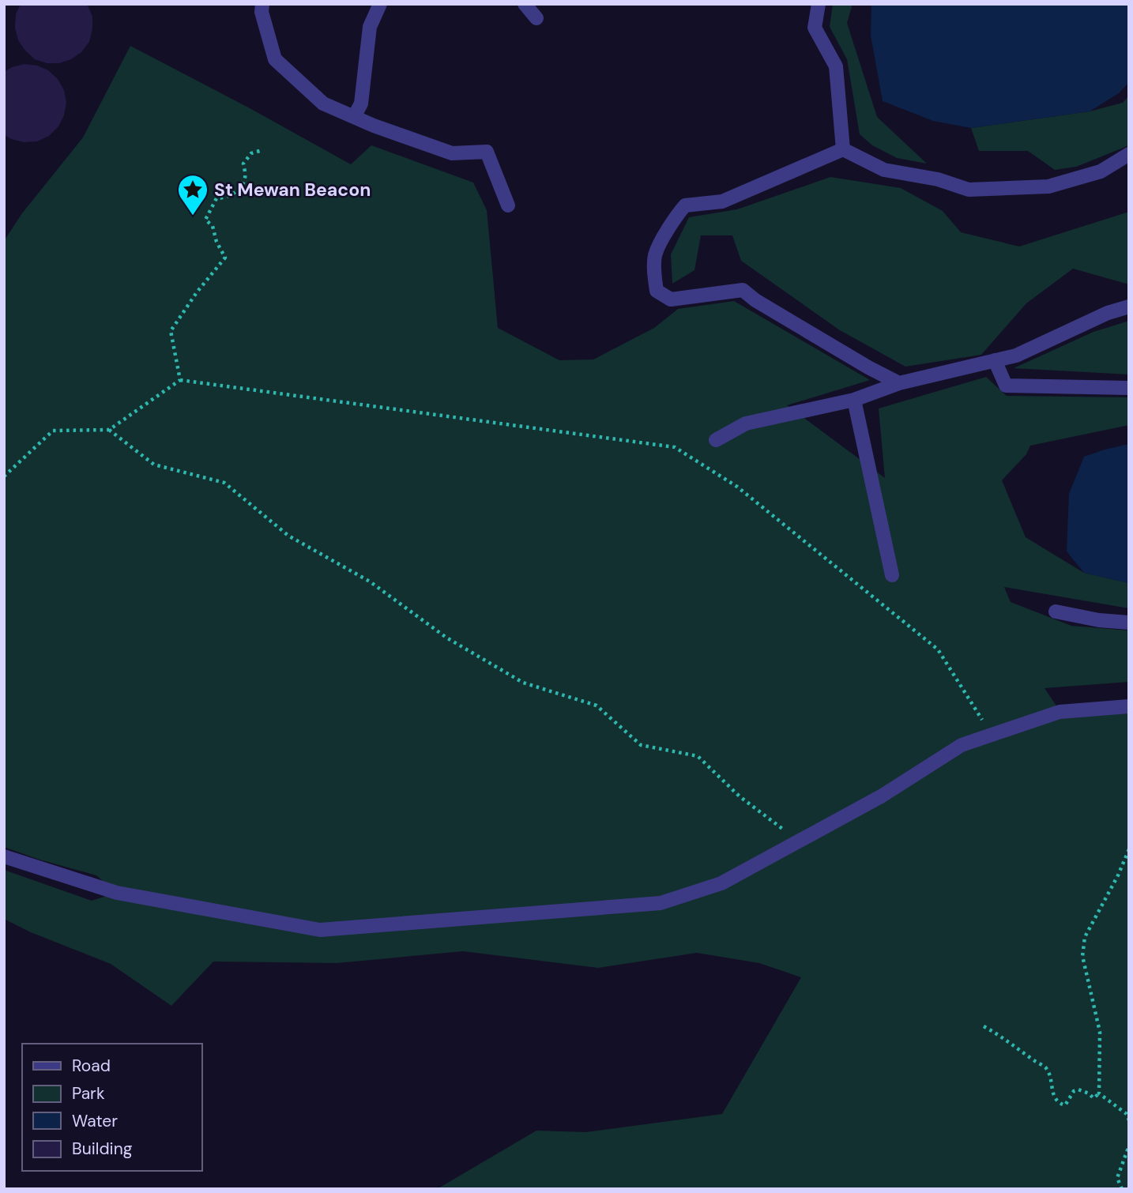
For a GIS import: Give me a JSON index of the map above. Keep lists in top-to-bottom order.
{
  "places": {
    "place": ["St Mewan Beacon"]
  },
  "legend": [
    "Road",
    "Park",
    "Water",
    "Building"
  ]
}
